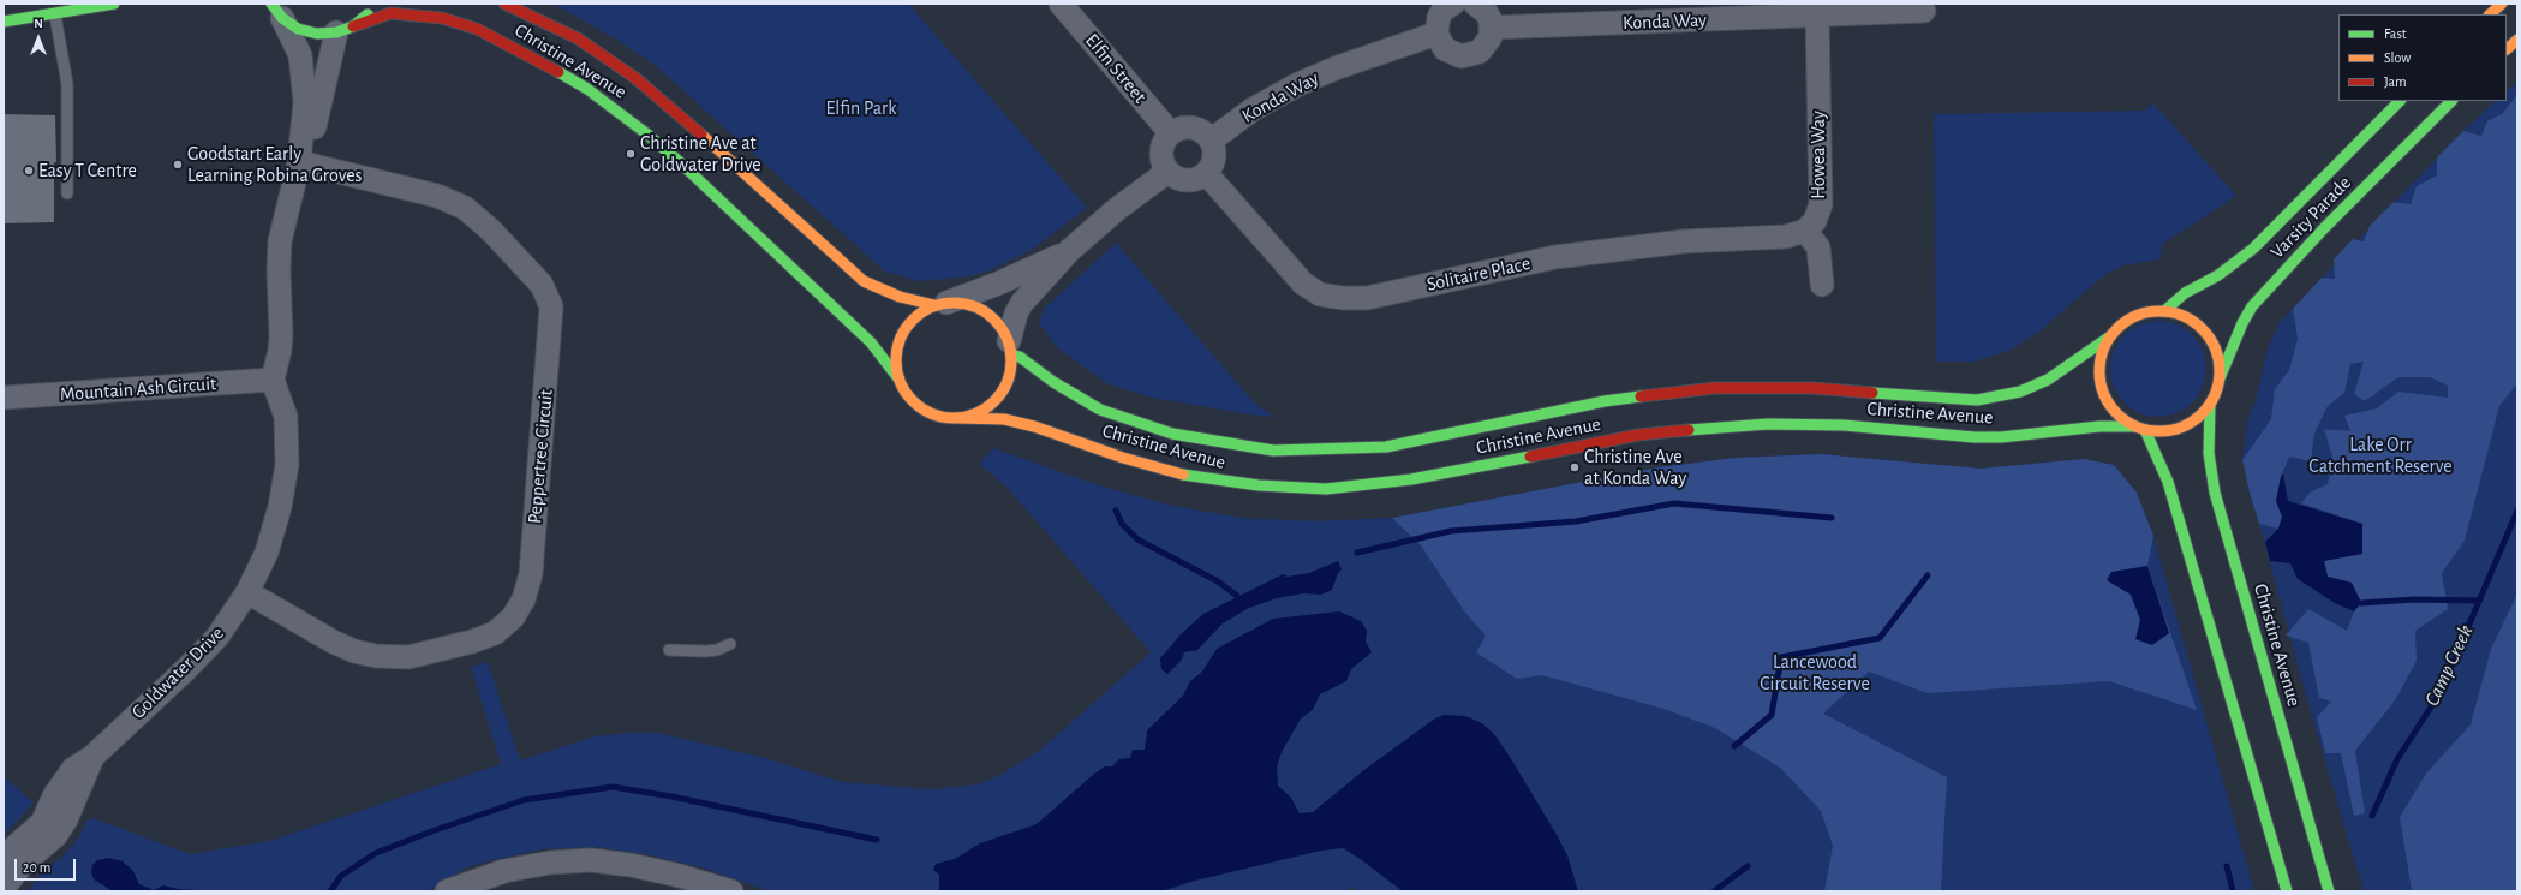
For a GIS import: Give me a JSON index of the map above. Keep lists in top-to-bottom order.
{
  "streets": {
    "main road": ["Christine Avenue", "Varsity Parade"],
    "street": [
      "Konda Way",
      "Elfin Street",
      "Howea Way",
      "Solitaire Place",
      "Mountain Ash Circuit",
      "Peppertree Circuit",
      "Goldwater Drive"
    ]
  },
  "crossings": [
    ["Konda Way", "Elfin Street"],
    ["Konda Way", "Howea Way"],
    ["Konda Way", "Solitaire Place"],
    ["Christine Avenue", "Varsity Parade"],
    ["Elfin Street", "Solitaire Place"],
    ["Howea Way", "Solitaire Place"],
    ["Mountain Ash Circuit", "Goldwater Drive"],
    ["Peppertree Circuit", "Goldwater Drive"]
  ],
  "water": ["Camp Creek"],
  "parks": ["Elfin Park", "Lake Orr Catchment Reserve", "Lancewood Circuit Reserve"],
  "places": [
    "Christine Ave at Goldwater Drive",
    "Goodstart Early Learning Robina Groves",
    "Easy T Centre",
    "Christine Ave at Konda Way"
  ],
  "legend": ["Fast", "Slow", "Jam"],
  "scale_bar": "20 m",
  "north": "top"
}
